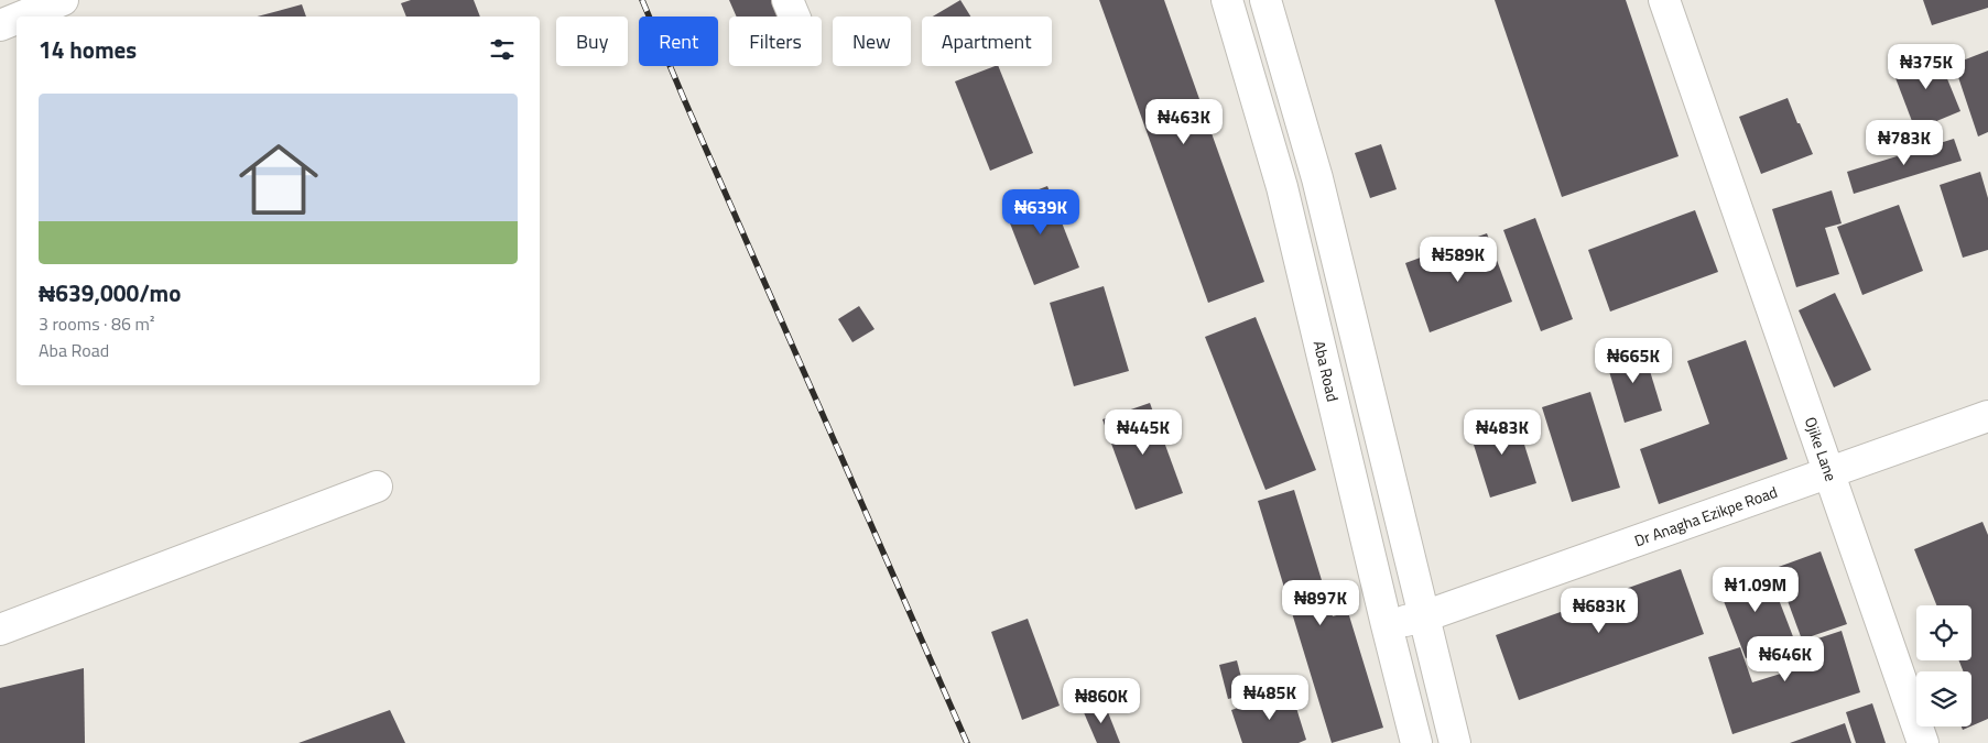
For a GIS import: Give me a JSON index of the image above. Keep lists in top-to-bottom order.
{
  "streets": {
    "street": ["Aba Road", "Ojike Lane", "Dr Anagha Ezikpe Road"]
  },
  "crossings": [
    ["Aba Road", "Dr Anagha Ezikpe Road"],
    ["Ojike Lane", "Dr Anagha Ezikpe Road"]
  ],
  "page": {
    "chip": [
      "Buy",
      "Rent",
      "Filters",
      "New",
      "Apartment"
    ],
    "heading": "14 homes",
    "price": [
      "₦375K",
      "₦463K",
      "₦783K",
      "₦639K",
      "₦589K",
      "₦665K",
      "₦445K",
      "₦483K",
      "₦1.09M",
      "₦897K",
      "₦683K",
      "₦646K",
      "₦485K",
      "₦860K"
    ],
    "list": [
      {
        "name": "₦639,000/mo",
        "note": "3 rooms · 86 m² · Aba Road"
      }
    ]
  }
}
